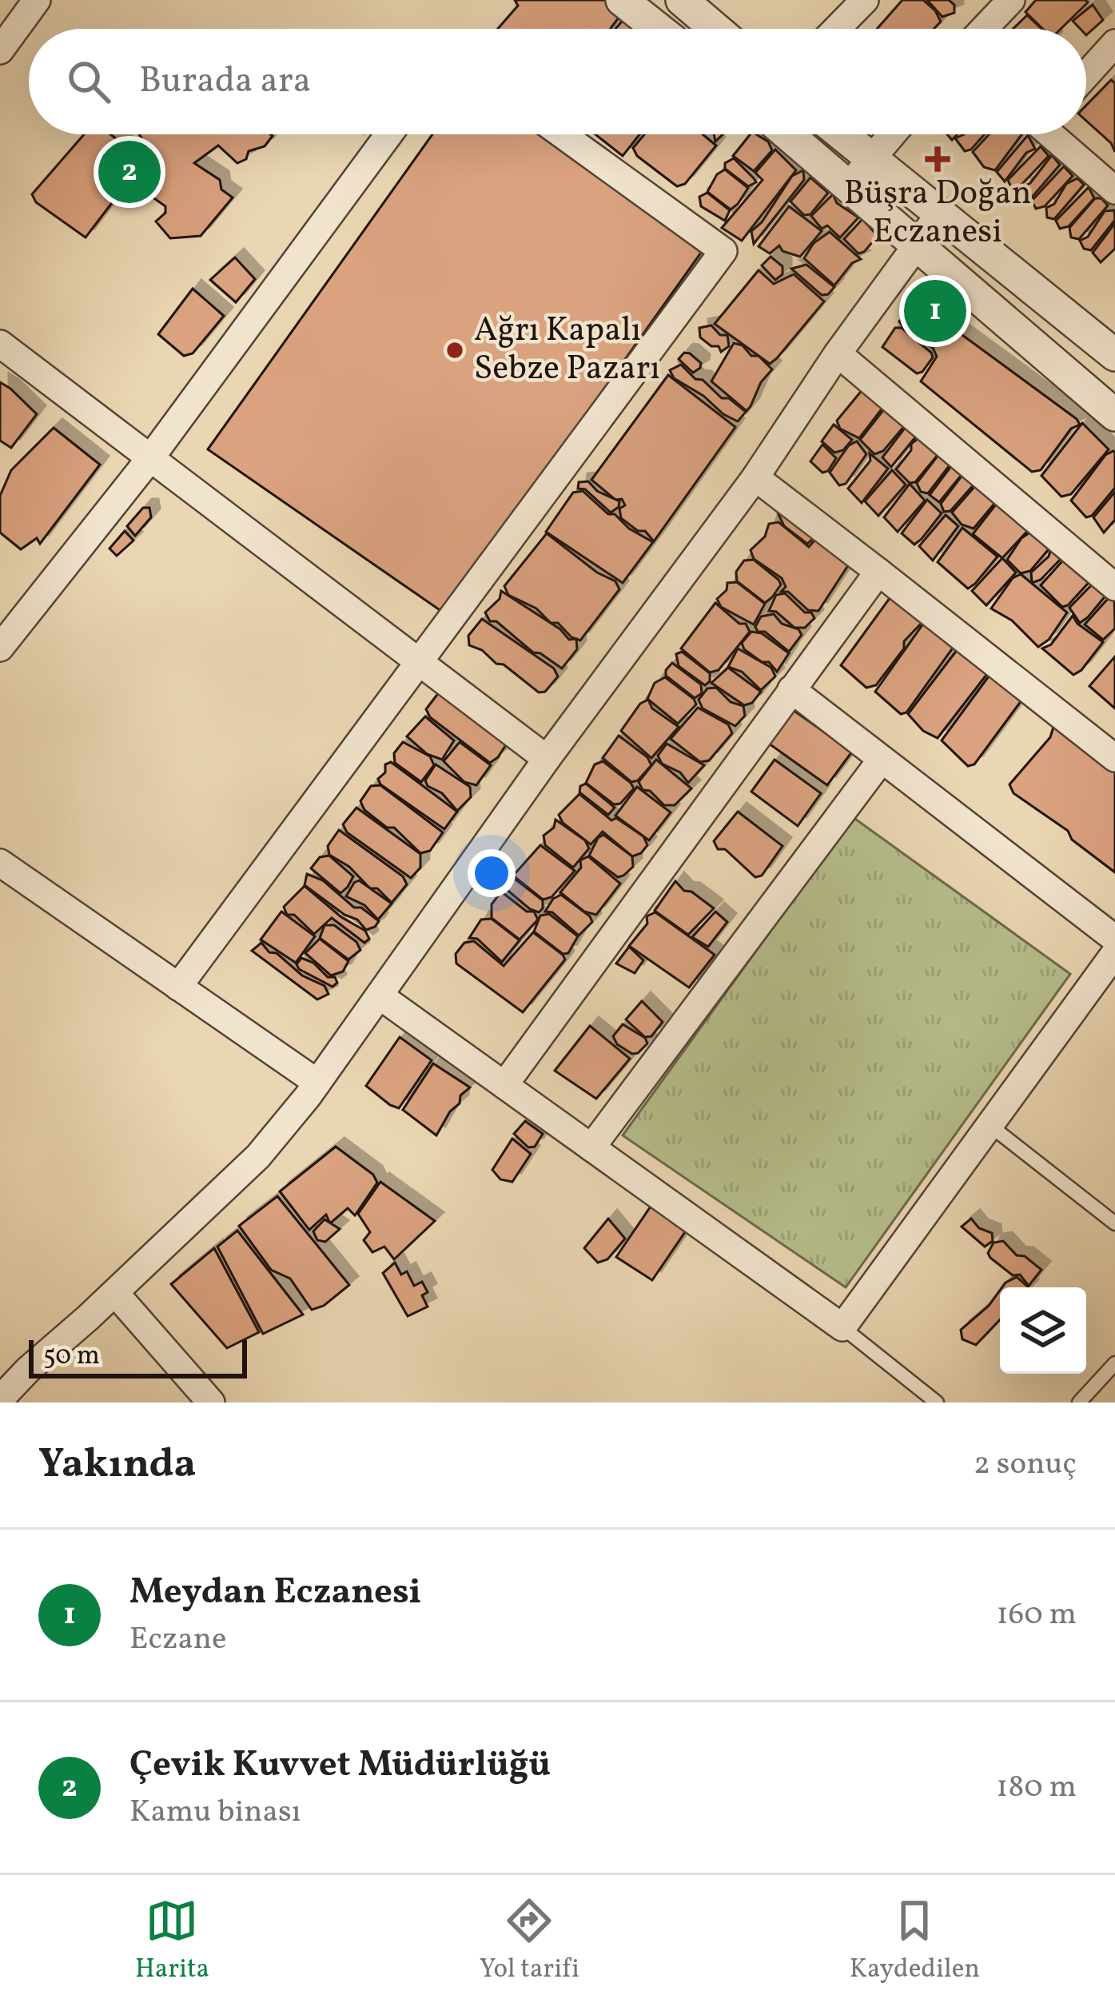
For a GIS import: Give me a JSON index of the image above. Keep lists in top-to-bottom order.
{
  "places": {
    "health": ["Büşra Doğan Eczanesi"],
    "other": ["Ağrı Kapalı Sebze Pazarı"]
  },
  "scale_bar": "50 m",
  "page": {
    "search": "Burada ara",
    "pins": ["2", "1"],
    "scale": "50 m",
    "heading": ["Yakında", "2 sonuç"],
    "list": [
      {
        "mark": "1",
        "name": "Meydan Eczanesi",
        "note": "Eczane",
        "value": "160 m"
      },
      {
        "mark": "2",
        "name": "Çevik Kuvvet Müdürlüğü",
        "note": "Kamu binası",
        "value": "180 m"
      }
    ],
    "nav": ["Harita", "Yol tarifi", "Kaydedilen"]
  }
}
